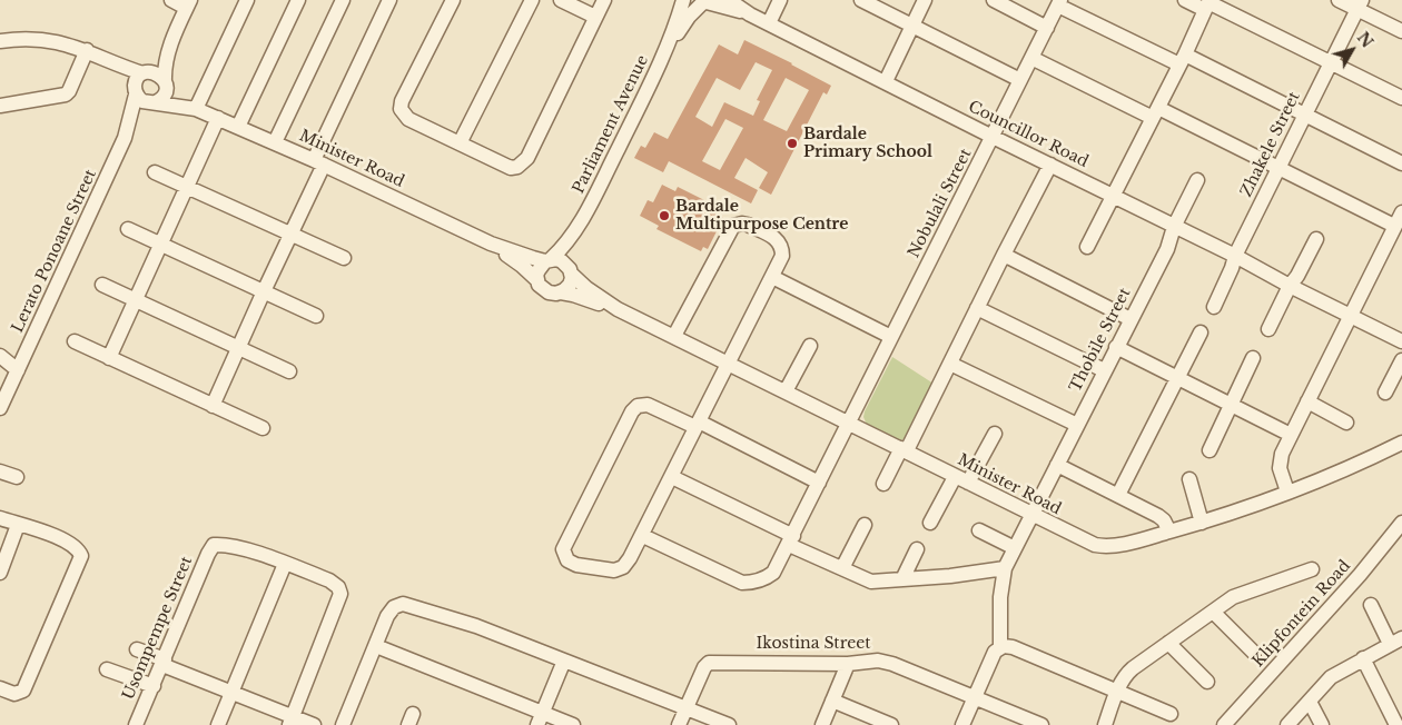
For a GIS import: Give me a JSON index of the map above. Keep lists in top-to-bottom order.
{
  "streets": {
    "street": [
      "Parliament Avenue",
      "Councillor Road",
      "Zhakele Street",
      "Minister Road",
      "Nobulali Street",
      "Lerato Ponoane Street",
      "Thobile Street",
      "Klipfontein Road",
      "Usompempe Street",
      "Ikostina Street"
    ]
  },
  "crossings": [
    ["Parliament Avenue", "Councillor Road"],
    ["Parliament Avenue", "Minister Road"],
    ["Councillor Road", "Zhakele Street"],
    ["Councillor Road", "Nobulali Street"],
    ["Councillor Road", "Thobile Street"],
    ["Minister Road", "Nobulali Street"],
    ["Minister Road", "Lerato Ponoane Street"],
    ["Minister Road", "Thobile Street"]
  ],
  "places": ["Bardale Primary School", "Bardale Multipurpose Centre"],
  "north": "top right"
}
